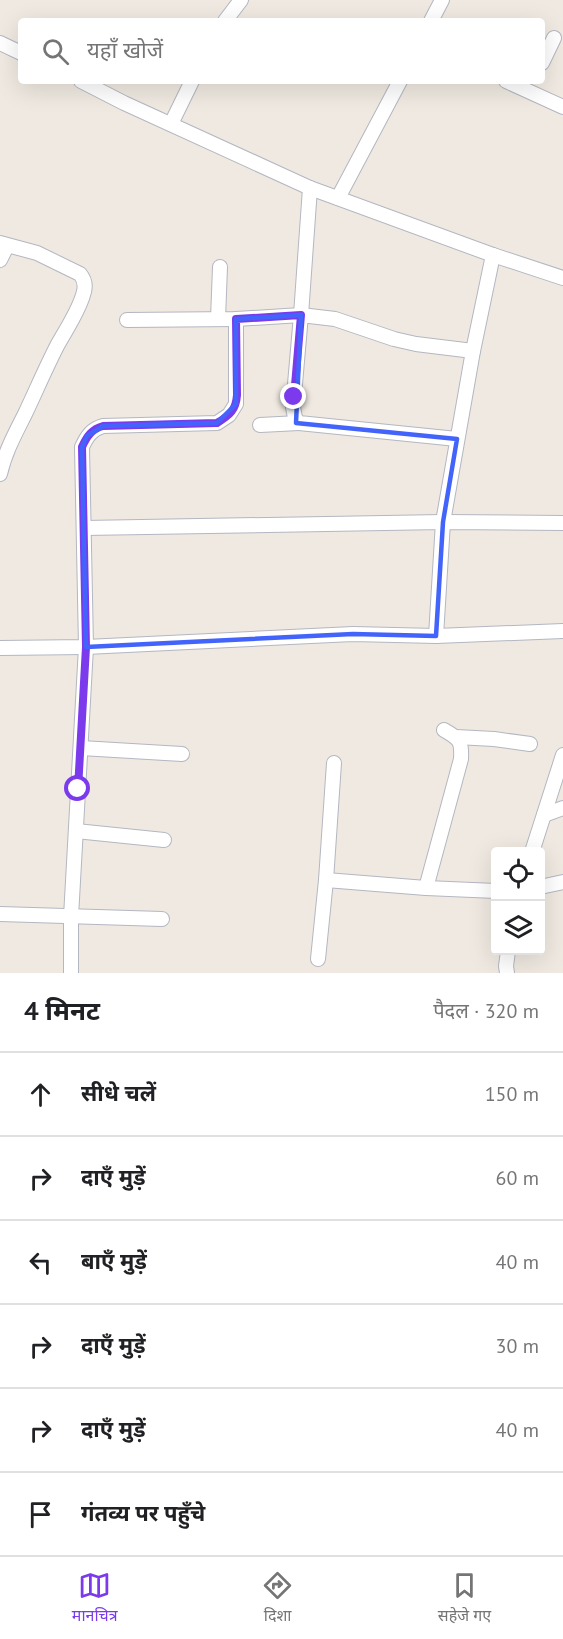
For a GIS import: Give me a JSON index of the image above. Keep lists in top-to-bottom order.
{
  "page": {
    "search": "यहाँ खोजें",
    "heading": ["4 मिनट", "पैदल · 320 m"],
    "list": [
      ["सीधे चलें", "150 m"],
      ["दाएँ मुड़ें", "60 m"],
      ["बाएँ मुड़ें", "40 m"],
      ["दाएँ मुड़ें", "30 m"],
      ["दाएँ मुड़ें", "40 m"],
      "गंतव्य पर पहुँचे"
    ],
    "nav": ["मानचित्र", "दिशा", "सहेजे गए"]
  }
}
